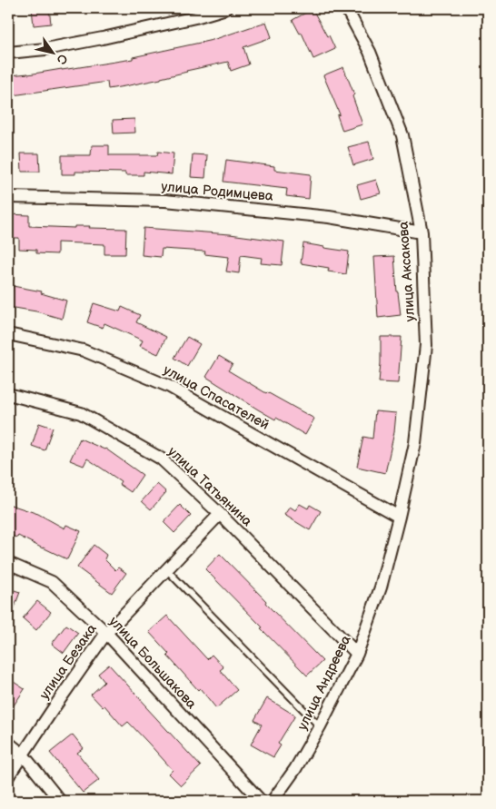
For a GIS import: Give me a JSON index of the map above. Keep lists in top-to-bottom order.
{
  "streets": {
    "street": [
      "улица Родимцева",
      "улица Аксакова",
      "улица Спасателей",
      "улица Татьянина",
      "улица Безака",
      "улица Большакова",
      "улица Андреева"
    ]
  },
  "crossings": [
    ["улица Родимцева", "улица Аксакова"],
    ["улица Аксакова", "улица Спасателей"],
    ["улица Аксакова", "улица Андреева"],
    ["улица Спасателей", "улица Андреева"],
    ["улица Татьянина", "улица Безака"],
    ["улица Татьянина", "улица Андреева"],
    ["улица Безака", "улица Большакова"]
  ],
  "north": "bottom right"
}
